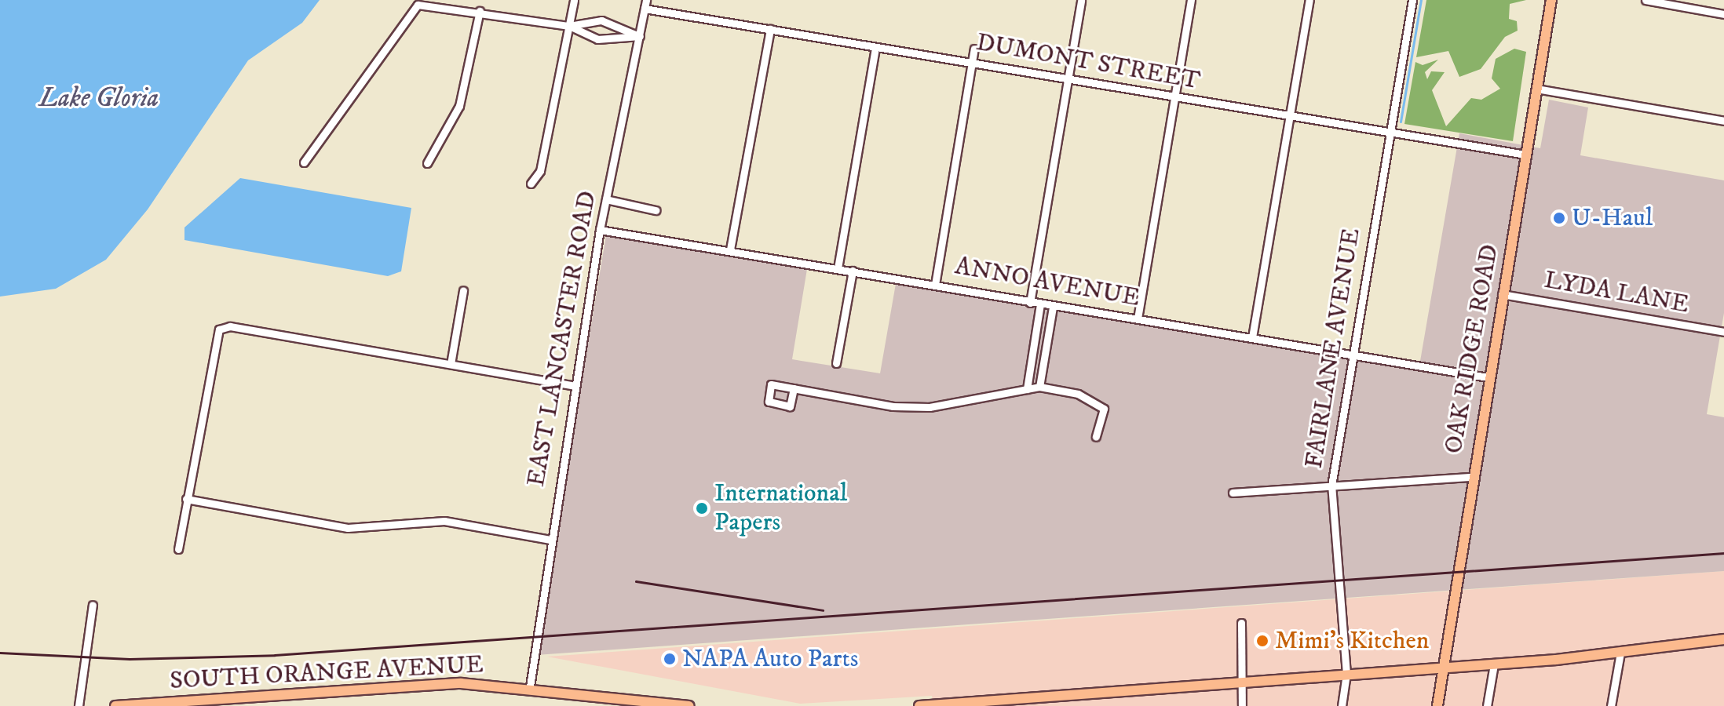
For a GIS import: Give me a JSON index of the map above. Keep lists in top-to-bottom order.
{
  "streets": {
    "main road": ["OAK RIDGE ROAD", "SOUTH ORANGE AVENUE"],
    "street": [
      "DUMONT STREET",
      "ANNO AVENUE",
      "LYDA LANE",
      "EAST LANCASTER ROAD",
      "FAIRLANE AVENUE"
    ]
  },
  "crossings": [
    ["DUMONT STREET", "EAST LANCASTER ROAD"],
    ["DUMONT STREET", "FAIRLANE AVENUE"],
    ["DUMONT STREET", "OAK RIDGE ROAD"],
    ["ANNO AVENUE", "EAST LANCASTER ROAD"],
    ["ANNO AVENUE", "FAIRLANE AVENUE"],
    ["ANNO AVENUE", "OAK RIDGE ROAD"],
    ["LYDA LANE", "OAK RIDGE ROAD"],
    ["EAST LANCASTER ROAD", "SOUTH ORANGE AVENUE"]
  ],
  "water": ["Lake Gloria"],
  "places": [
    "U-Haul",
    "International Papers",
    "Mimi's Kitchen",
    "NAPA Auto Parts"
  ]
}
